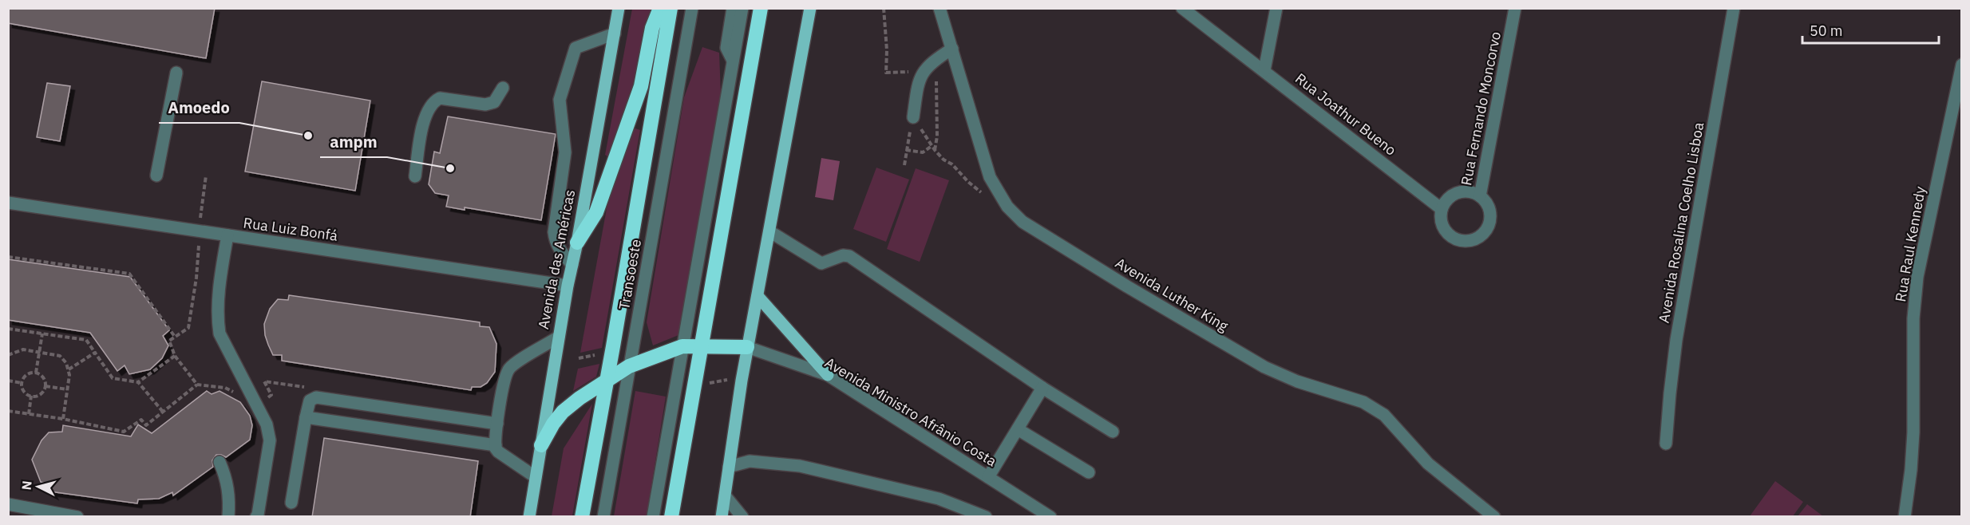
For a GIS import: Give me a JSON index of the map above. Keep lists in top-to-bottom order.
{
  "streets": {
    "main road": ["Avenida das Américas"],
    "street": [
      "Rua Fernando Moncorvo",
      "Rua Joathur Bueno",
      "Avenida Rosalina Coelho Lisboa",
      "Rua Luiz Bonfá",
      "Rua Raul Kennedy",
      "Transoeste",
      "Avenida Luther King",
      "Avenida Ministro Afrânio Costa"
    ]
  },
  "crossings": [
    ["Rua Fernando Moncorvo", "Rua Joathur Bueno"],
    ["Rua Luiz Bonfá", "Avenida das Américas"]
  ],
  "places": ["Amoedo", "ampm"],
  "scale_bar": "50 m",
  "north": "left"
}
